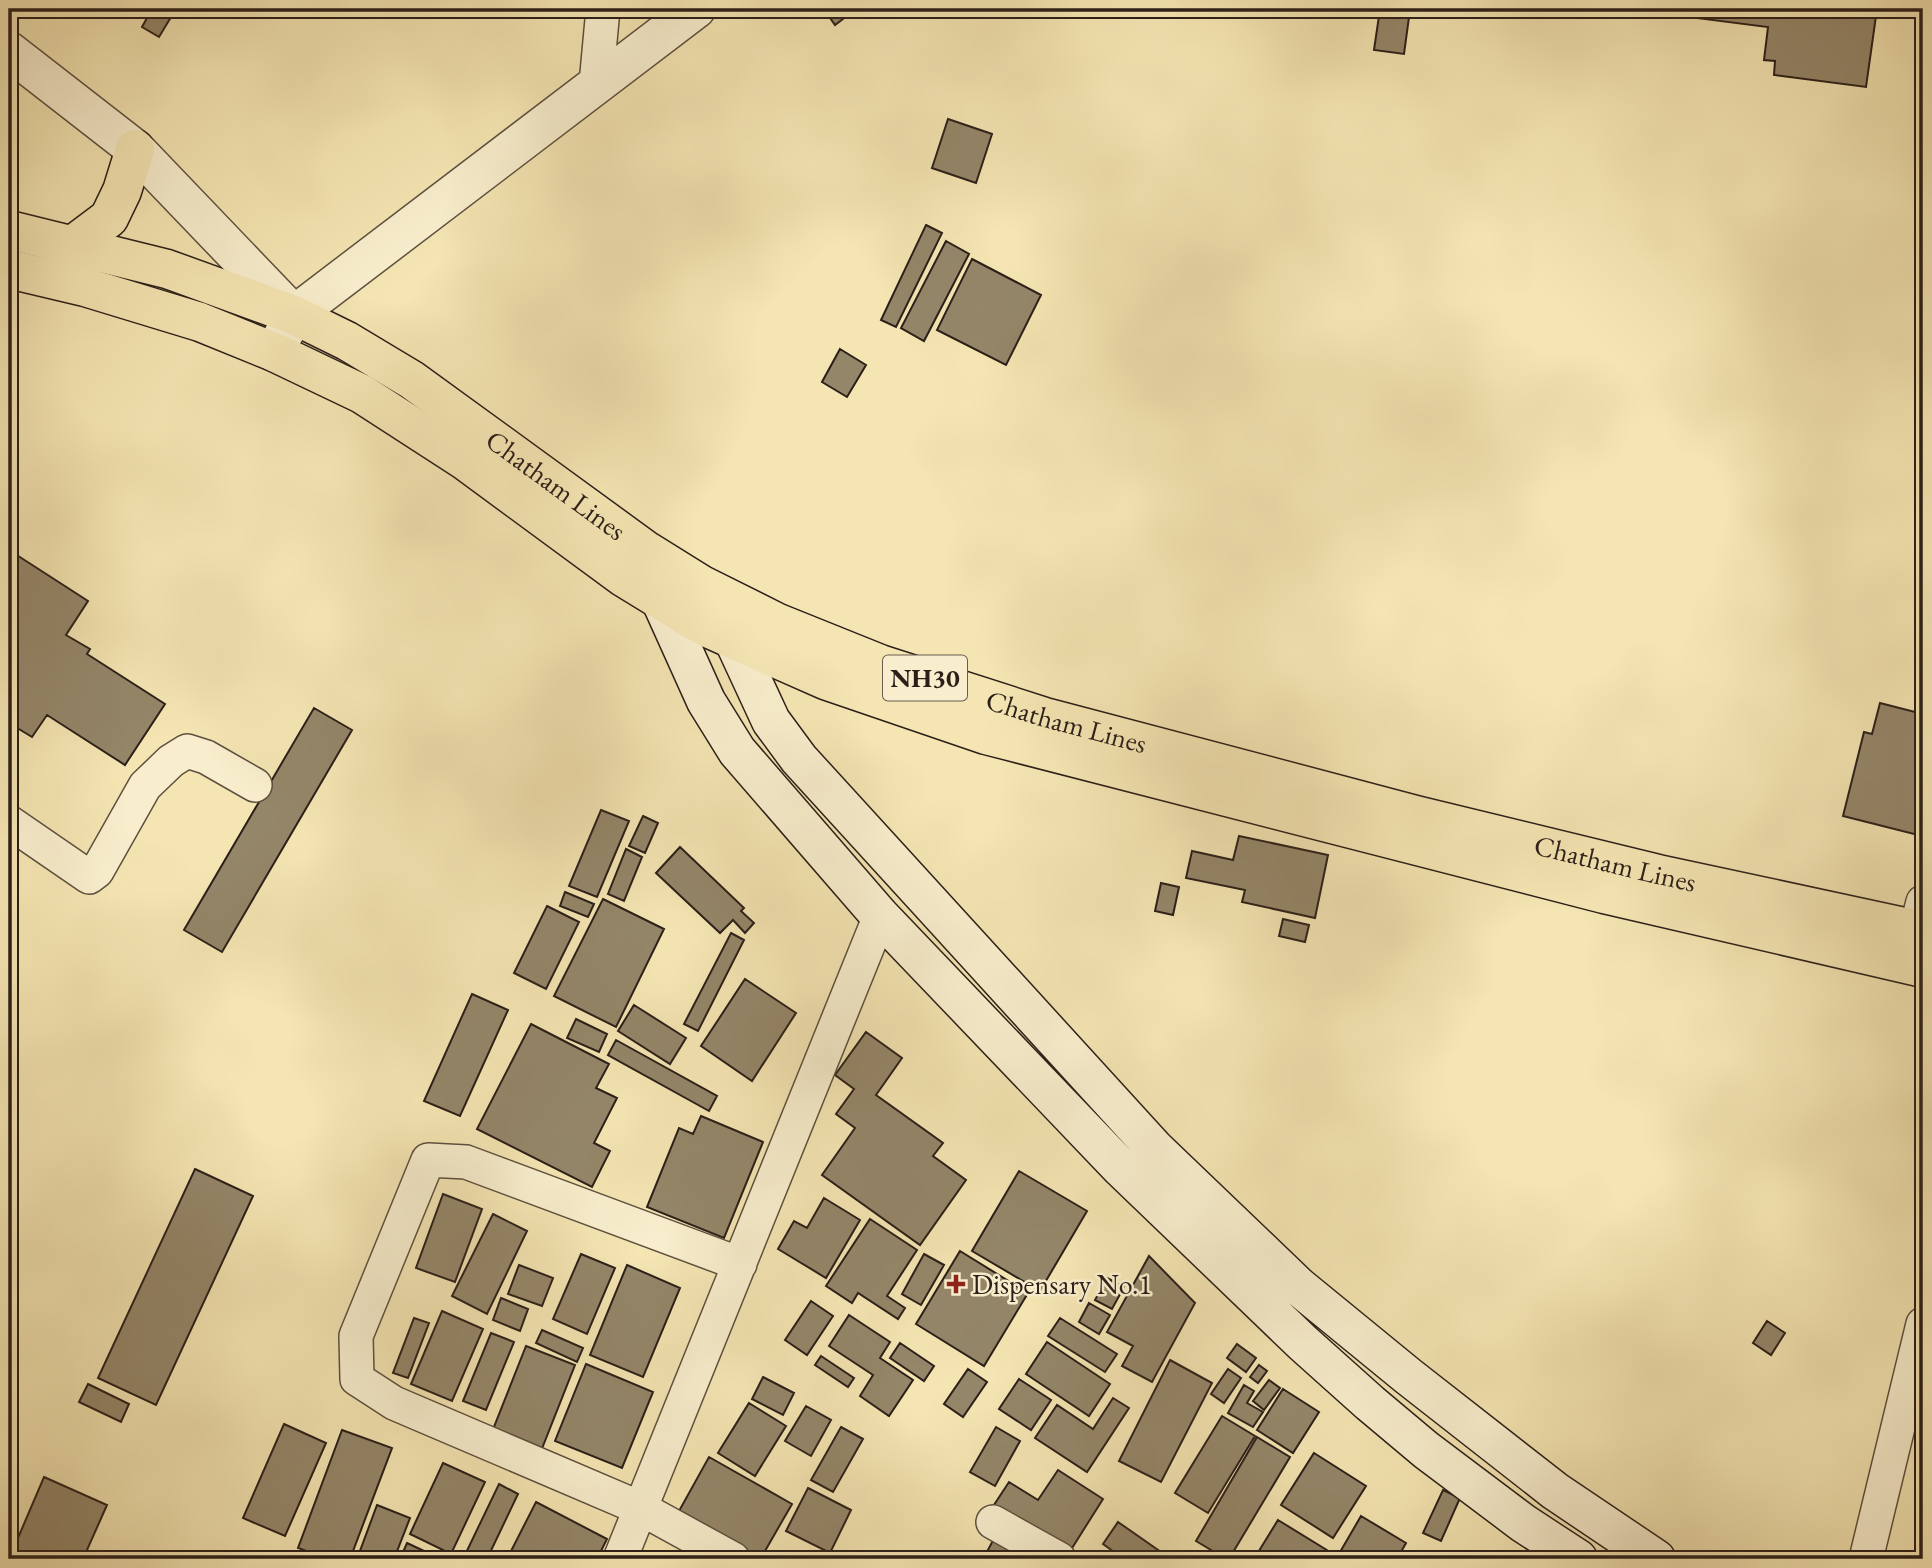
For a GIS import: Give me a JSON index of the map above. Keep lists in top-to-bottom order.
{
  "streets": {
    "highway": ["Chatham Lines", "NH30"]
  },
  "places": {
    "health": ["Dispensary No.1"]
  }
}
